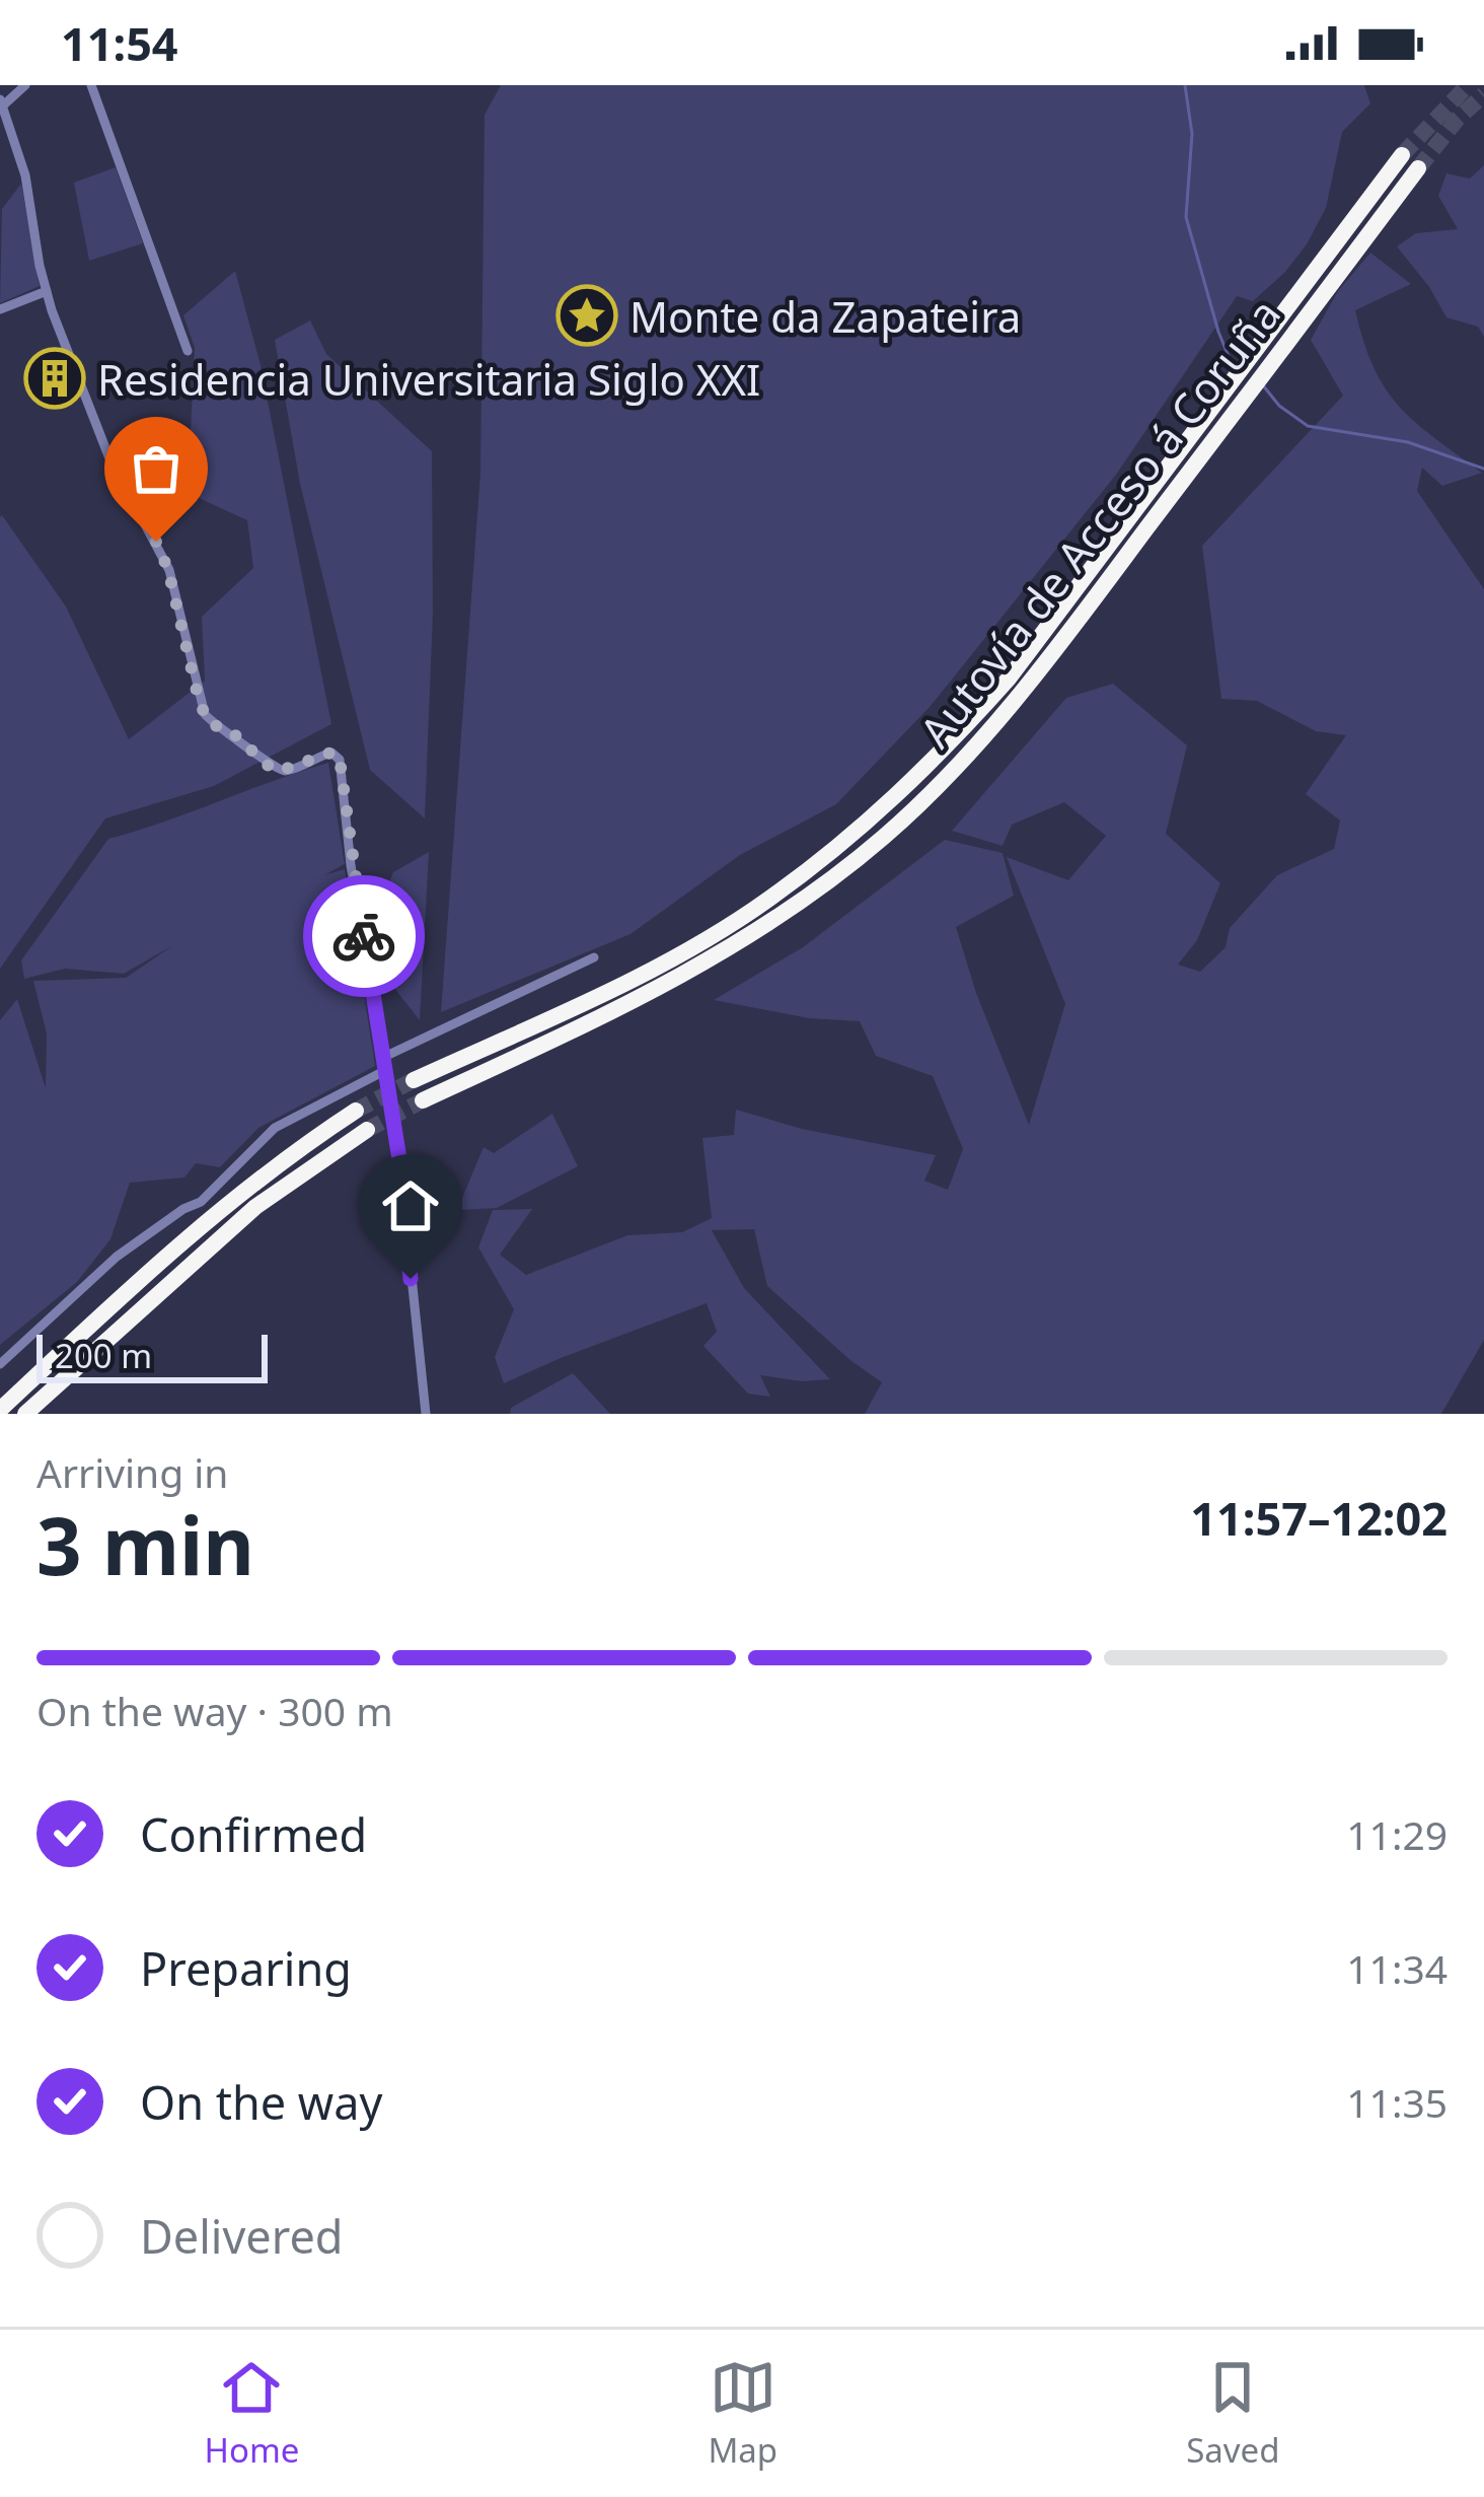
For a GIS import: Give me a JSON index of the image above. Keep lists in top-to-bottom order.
{
  "streets": {
    "highway": ["Autovía de Acceso á Coruña"]
  },
  "places": {
    "place": ["Monte da Zapateira"],
    "building": ["Residencia Universitaria Siglo XXI"]
  },
  "scale_bar": "200 m",
  "page": {
    "status": "11:54",
    "scale": "200 m",
    "heading": ["3 min", "Arriving in", "11:57–12:02"],
    "bar": "On the way · 300 m",
    "list": [
      ["Confirmed", "11:29"],
      ["Preparing", "11:34"],
      ["On the way", "11:35"],
      "Delivered"
    ],
    "tabs": ["Home", "Map", "Saved"]
  }
}
